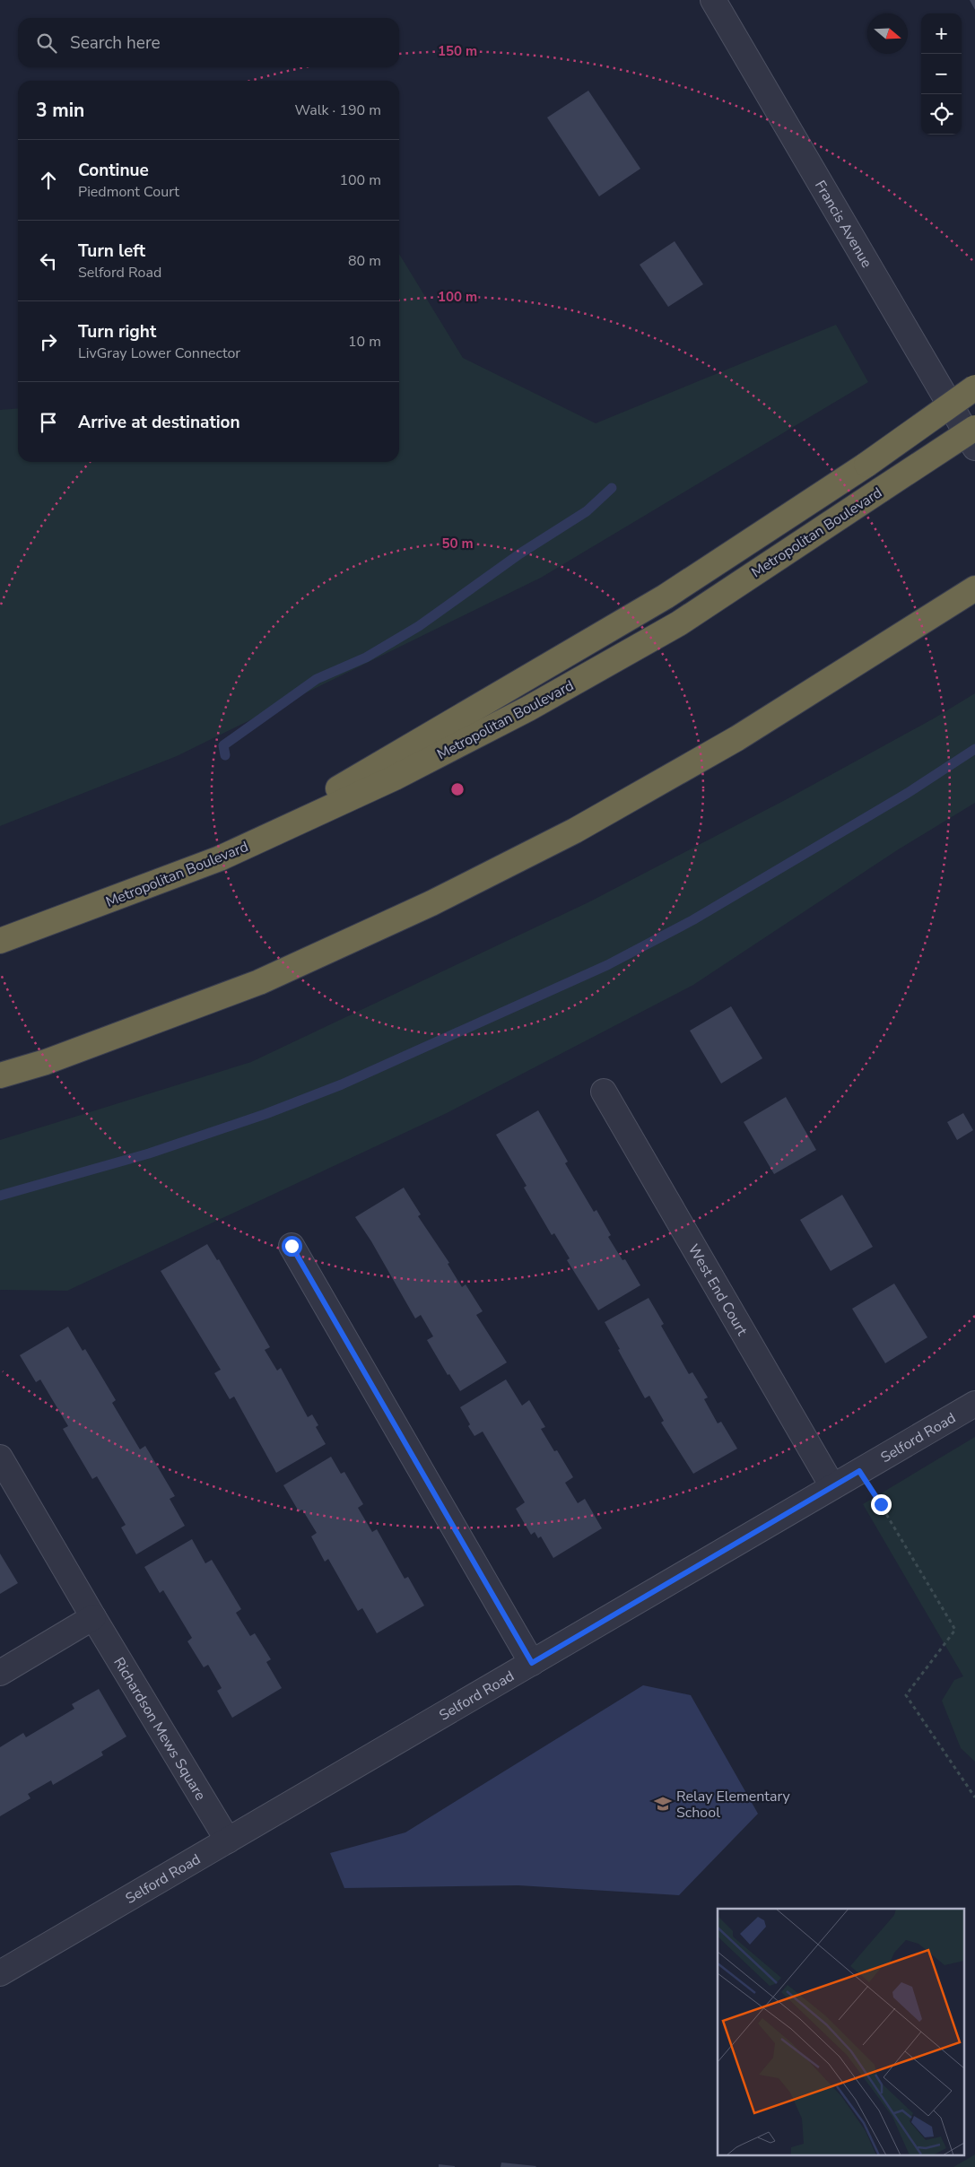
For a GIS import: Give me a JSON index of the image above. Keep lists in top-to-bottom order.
{
  "streets": {
    "highway": ["Metropolitan Boulevard"],
    "street": [
      "Francis Avenue",
      "West End Court",
      "Selford Road",
      "Richardson Mews Square"
    ]
  },
  "crossings": [
    ["West End Court", "Selford Road"],
    ["Selford Road", "Richardson Mews Square"]
  ],
  "places": {
    "school or university": ["Relay Elementary School"]
  },
  "north": "right",
  "page": {
    "map_buttons": ["+", "−"],
    "search": "Search here",
    "heading": ["3 min", "Walk · 190 m"],
    "list": [
      ["Continue", "Piedmont Court", "100 m"],
      ["Turn left", "Selford Road", "80 m"],
      ["Turn right", "LivGray Lower Connector", "10 m"],
      "Arrive at destination"
    ]
  },
  "rings": ["150 m", "100 m", "50 m"]
}
